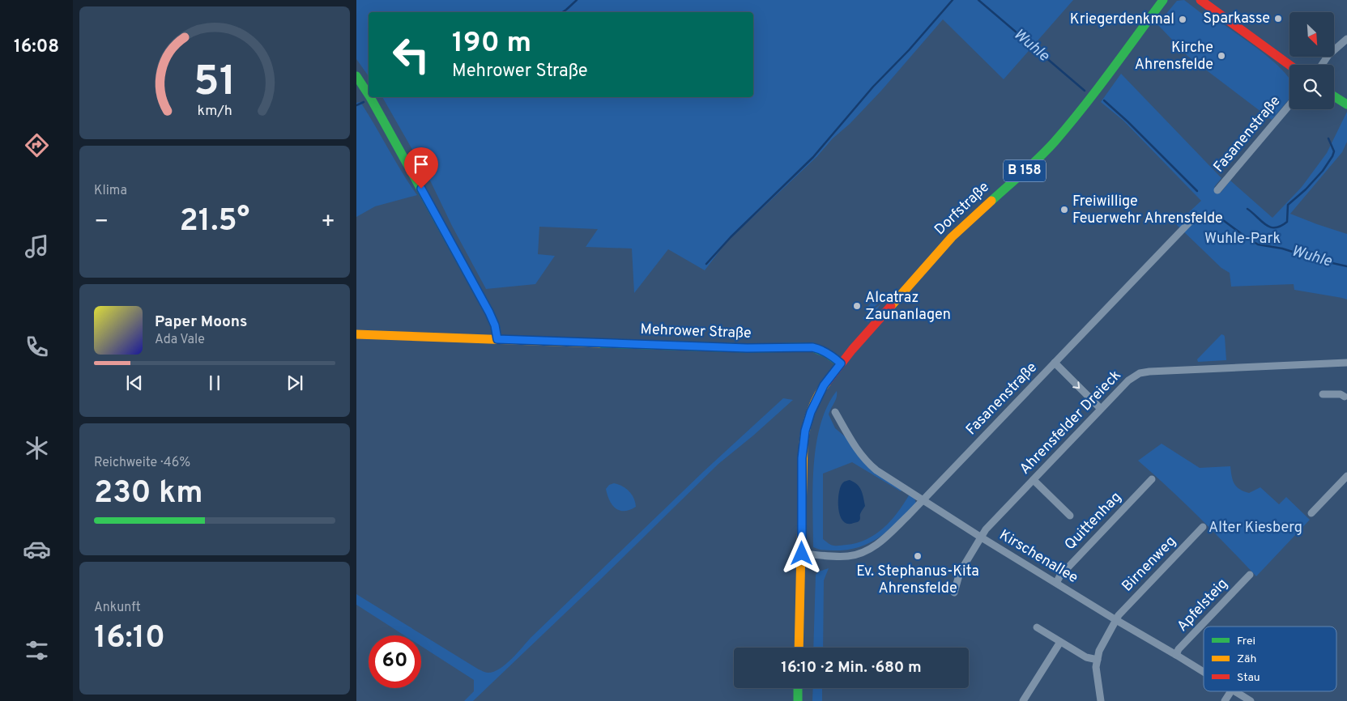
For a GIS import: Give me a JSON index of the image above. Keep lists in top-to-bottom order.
{
  "streets": {
    "main road": ["B 158", "Dorfstraße", "Mehrower Straße"],
    "street": [
      "Fasanenstraße",
      "Ahrensfelder Dreieck",
      "Quittenhag",
      "Kirschenallee",
      "Birnenweg",
      "Apfelsteig"
    ]
  },
  "crossings": [
    ["Fasanenstraße", "B 158"],
    ["Fasanenstraße", "Kirschenallee"],
    ["B 158", "Dorfstraße"],
    ["B 158", "Mehrower Straße"],
    ["Dorfstraße", "Mehrower Straße"],
    ["Ahrensfelder Dreieck", "Kirschenallee"],
    ["Quittenhag", "Kirschenallee"],
    ["Kirschenallee", "Birnenweg"],
    ["Kirschenallee", "Apfelsteig"]
  ],
  "water": ["Wuhle"],
  "parks": ["Wuhle-Park", "Alter Kiesberg"],
  "places": [
    "Sparkasse",
    "Kriegerdenkmal",
    "Kirche Ahrensfelde",
    "Freiwillige Feuerwehr Ahrensfelde",
    "Alcatraz Zaunanlagen",
    "Ev. Stephanus-Kita Ahrensfelde"
  ],
  "legend": ["Frei", "Zäh", "Stau"],
  "north": "bottom right",
  "page": {
    "tabs": "16:08",
    "turn": ["190 m", "Mehrower Straße"],
    "tile": [
      "Klima",
      ["Reichweite · 46%", "230 km"],
      ["Ankunft", "16:10"]
    ],
    "heat": ["−", "21.5°", "+"],
    "song": ["Paper Moons", "Ada Vale"],
    "limit": "60",
    "trip": "16:10 · 2 Min. · 680 m",
    "gauge": ["51", "km/h"]
  }
}
